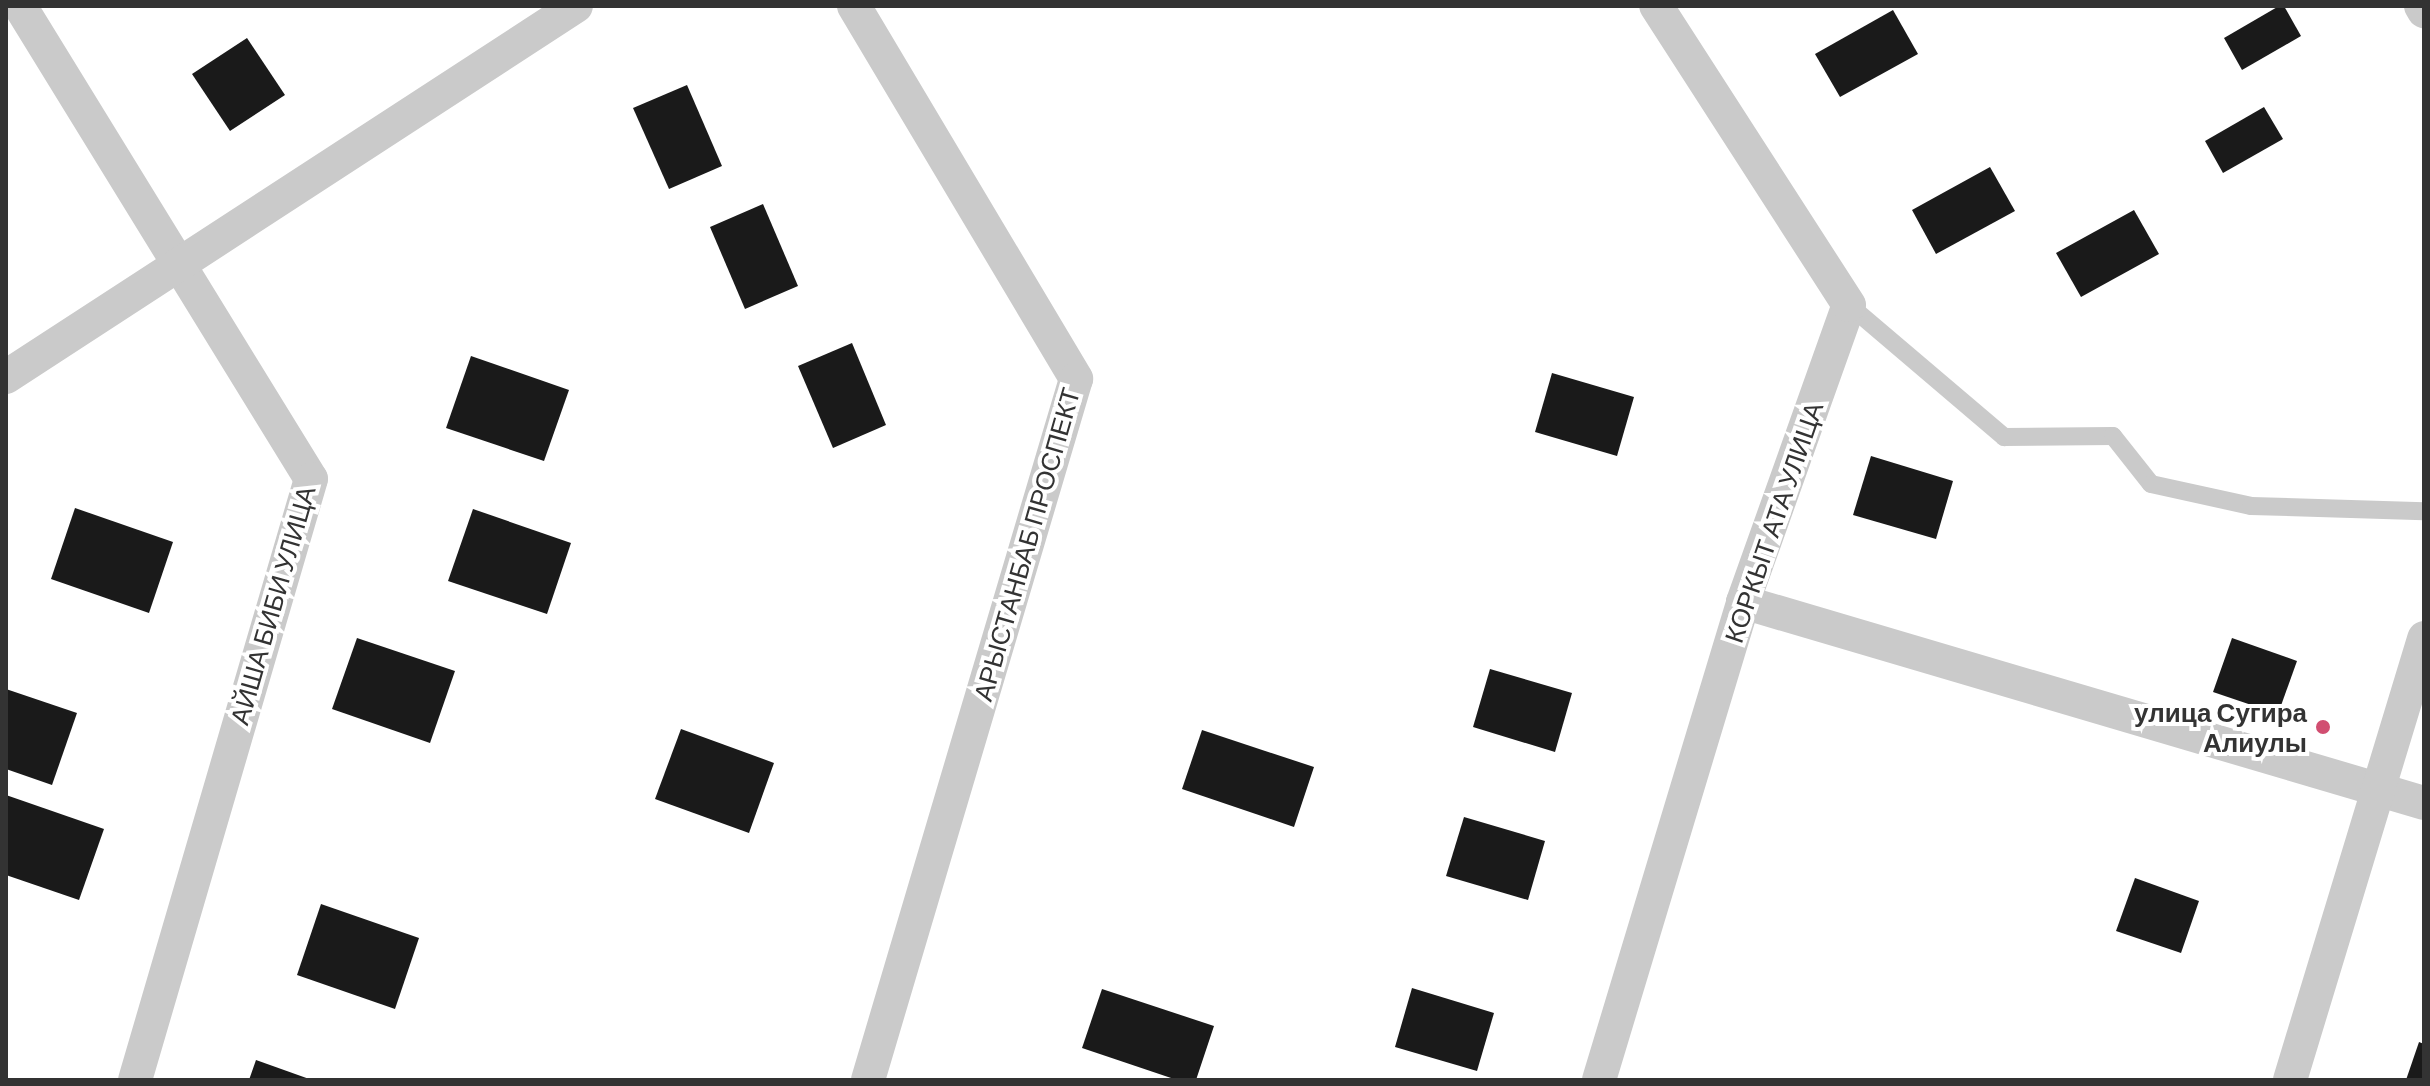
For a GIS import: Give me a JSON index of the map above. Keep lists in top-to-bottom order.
{
  "streets": {
    "street": ["КОРКЫТ АТА УЛИЦА", "АРЫСТАНБАБ ПРОСПЕКТ", "АЙША БИБИ УЛИЦА"]
  },
  "places": ["улица Сугира Алиулы"]
}
